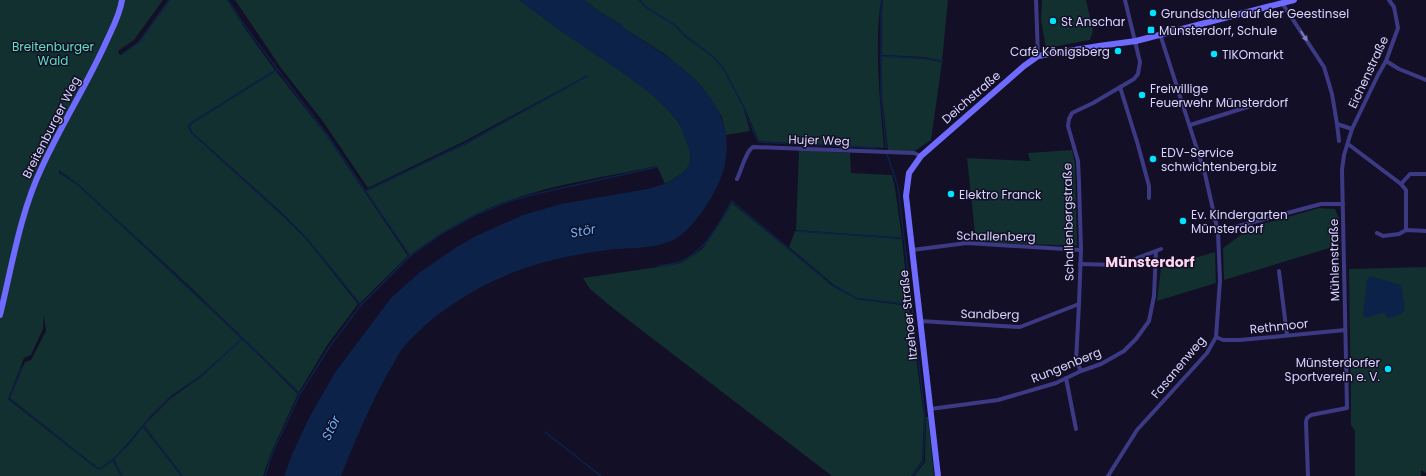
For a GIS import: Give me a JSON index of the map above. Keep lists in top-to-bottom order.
{
  "streets": {
    "street": [
      "Eichenstraße",
      "Deichstraße",
      "Breitenburger Weg",
      "Hujer Weg",
      "Schallenbergstraße",
      "Schallenberg",
      "Mühlenstraße",
      "Sandberg",
      "Itzehoer Straße",
      "Rethmoor",
      "Rungenberg",
      "Fasanenweg"
    ]
  },
  "crossings": [
    ["Eichenstraße", "Mühlenstraße"],
    ["Deichstraße", "Hujer Weg"],
    ["Deichstraße", "Itzehoer Straße"],
    ["Hujer Weg", "Itzehoer Straße"],
    ["Schallenbergstraße", "Schallenberg"],
    ["Schallenbergstraße", "Sandberg"],
    ["Schallenbergstraße", "Rungenberg"],
    ["Schallenberg", "Itzehoer Straße"],
    ["Mühlenstraße", "Rethmoor"],
    ["Sandberg", "Itzehoer Straße"],
    ["Itzehoer Straße", "Rungenberg"],
    ["Rethmoor", "Fasanenweg"]
  ],
  "districts": ["Münsterdorf"],
  "water": ["Stör"],
  "parks": ["Breitenburger Wald"],
  "places": {
    "other": [
      "Grundschule auf der Geestinsel",
      "St Anschar",
      "Café Königsberg",
      "TIKOmarkt",
      "Freiwillige Feuerwehr Münsterdorf",
      "EDV-Service schwichtenberg.biz",
      "Elektro Franck",
      "Ev. Kindergarten Münsterdorf",
      "Münsterdorfer Sportverein e. V."
    ],
    "transit": ["Münsterdorf, Schule"]
  }
}
